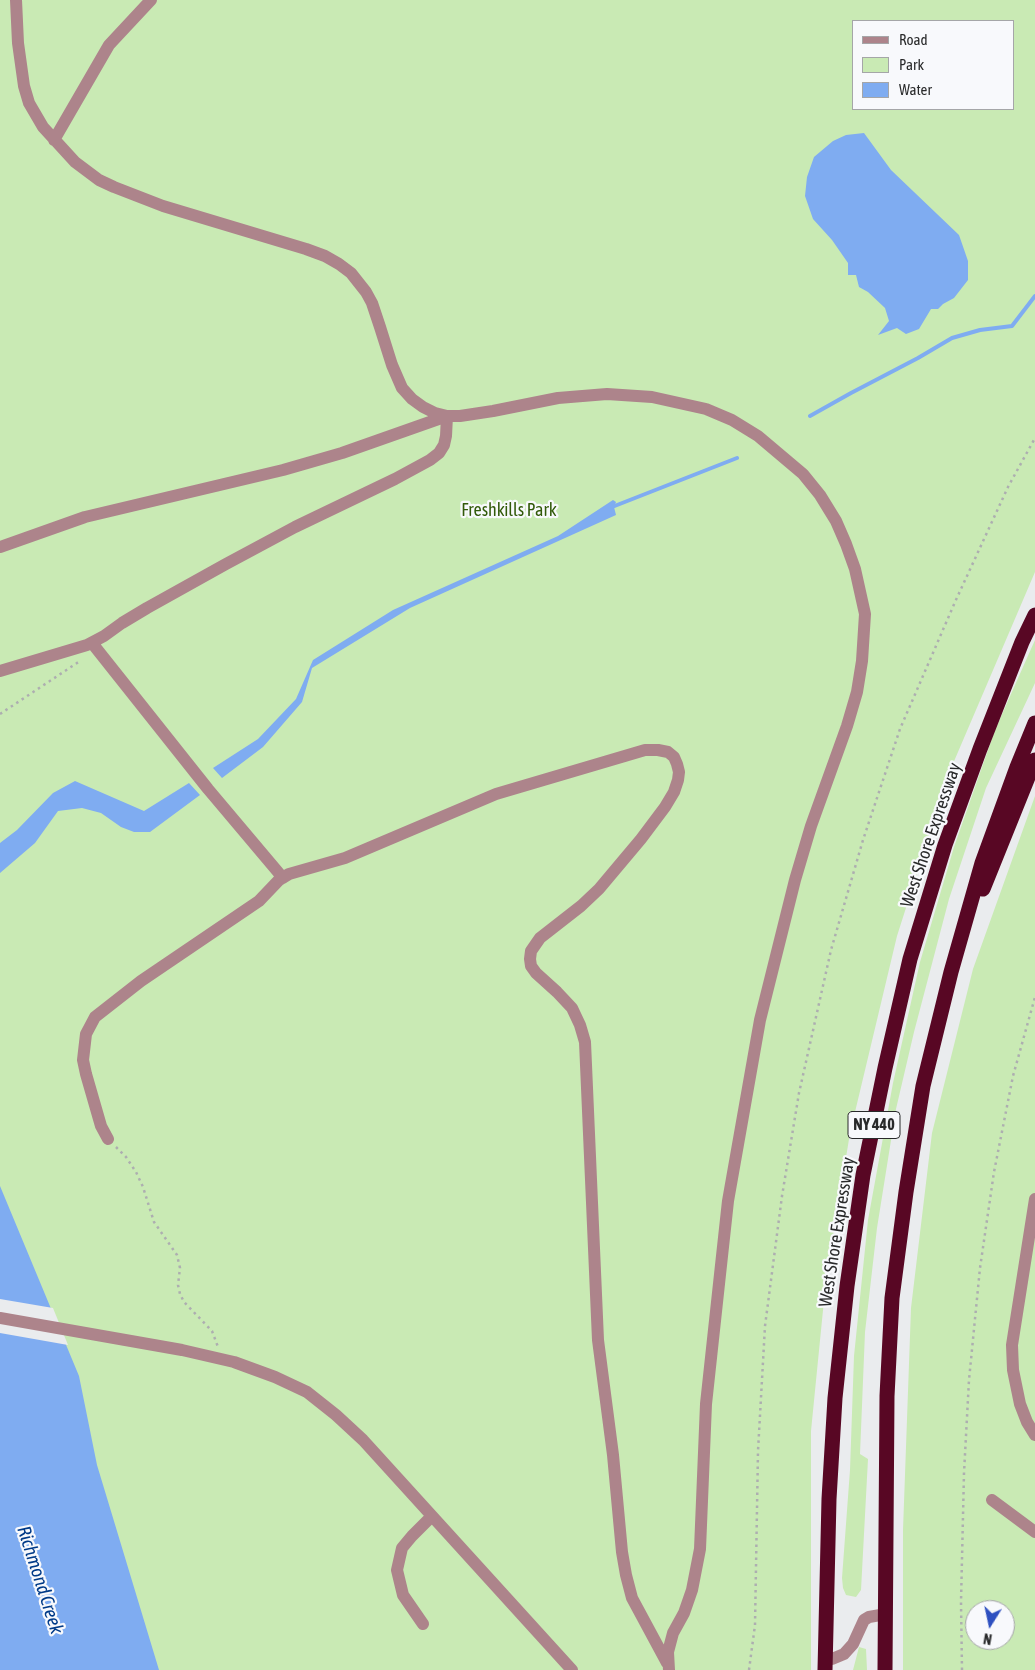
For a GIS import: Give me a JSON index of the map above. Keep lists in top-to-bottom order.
{
  "streets": {
    "highway": ["West Shore Expressway", "NY 440"]
  },
  "water": ["Richmond Creek"],
  "parks": ["Freshkills Park"],
  "legend": ["Road", "Park", "Water"],
  "north": "bottom"
}
